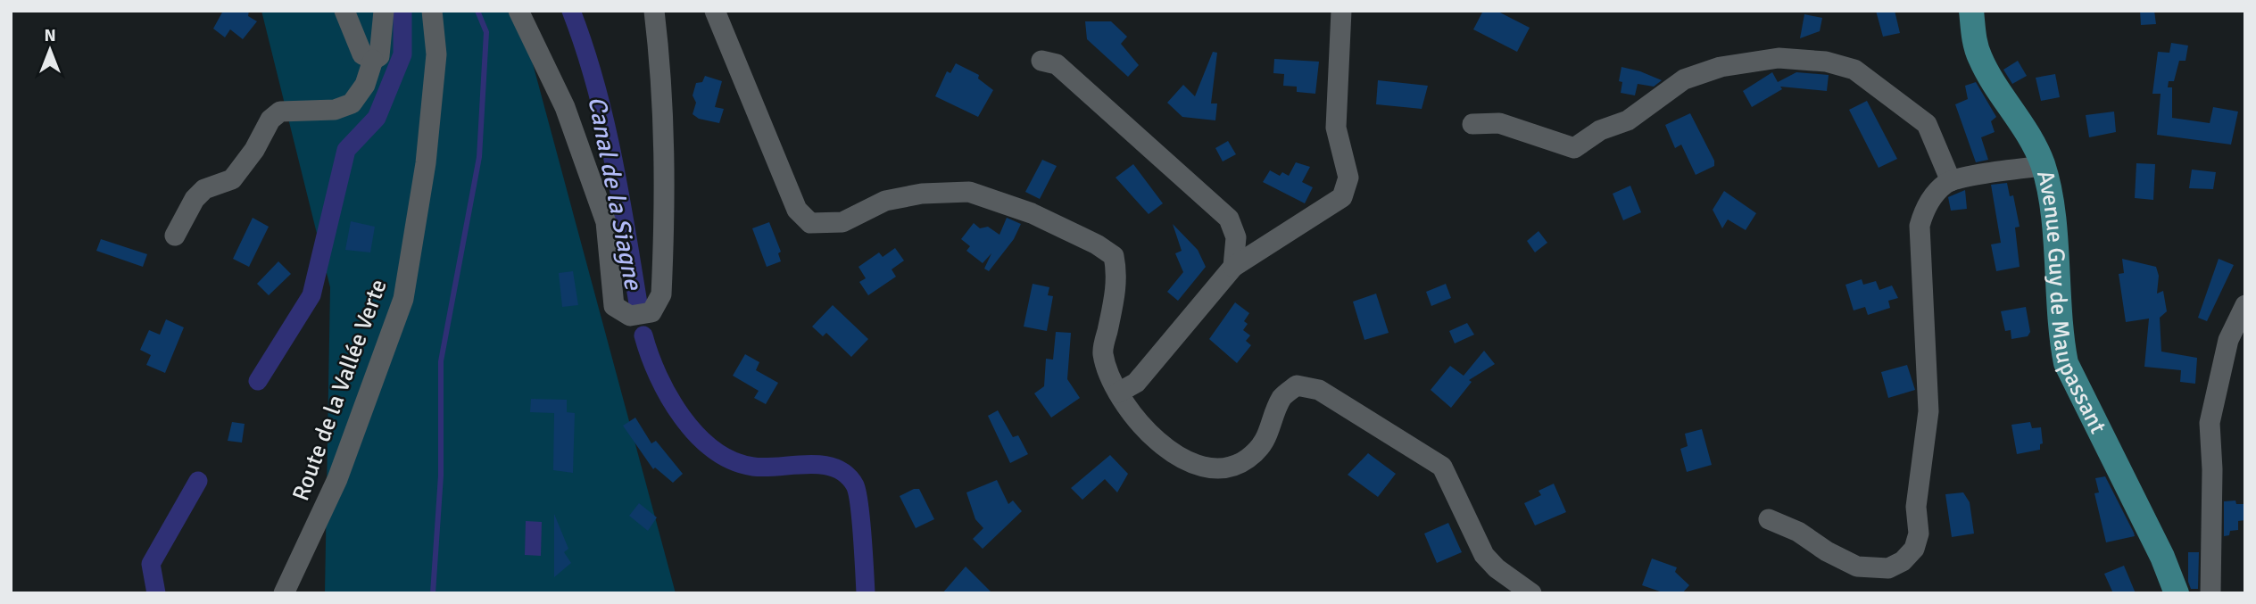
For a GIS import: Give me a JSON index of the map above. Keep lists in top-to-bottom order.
{
  "streets": {
    "main road": ["Avenue Guy de Maupassant"],
    "street": ["Route de la Vallée Verte"]
  },
  "water": ["Canal de la Siagne"],
  "north": "top"
}
